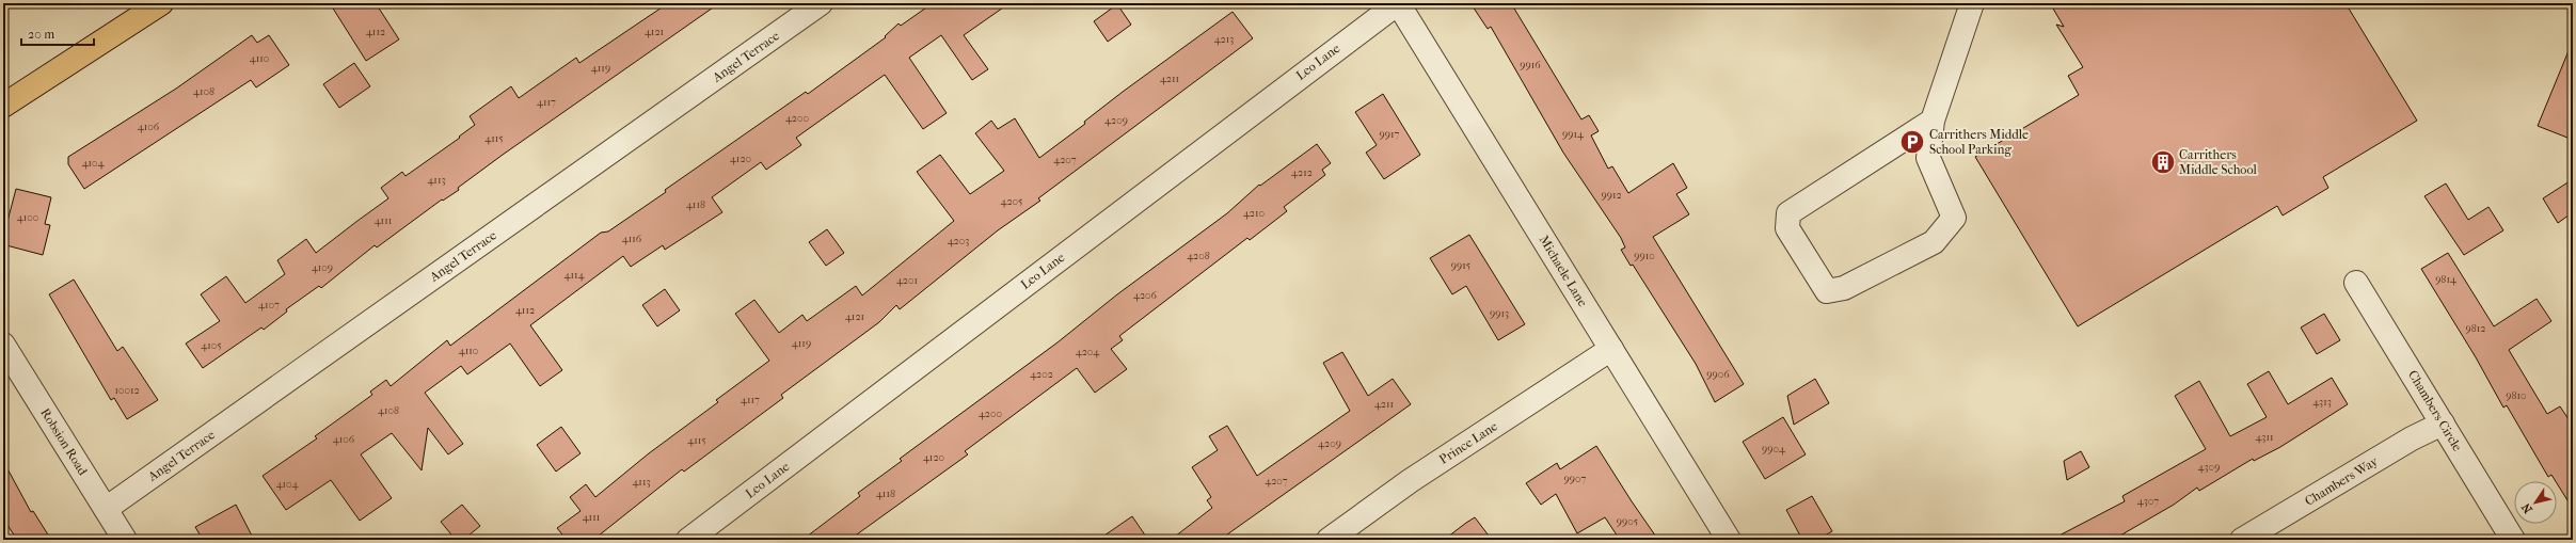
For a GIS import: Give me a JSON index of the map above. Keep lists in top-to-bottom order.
{
  "streets": {
    "street": [
      "Angel Terrace",
      "Leo Lane",
      "Michaele Lane",
      "Chambers Circle",
      "Robsion Road",
      "Prince Lane",
      "Chambers Way"
    ]
  },
  "crossings": [
    ["Angel Terrace", "Robsion Road"],
    ["Leo Lane", "Michaele Lane"],
    ["Michaele Lane", "Prince Lane"],
    ["Chambers Circle", "Chambers Way"]
  ],
  "places": {
    "parking": ["Carrithers Middle School Parking"],
    "building": ["Carrithers Middle School"]
  },
  "house_numbers": [
    "4112",
    "4121",
    "4213",
    "4110",
    "9916",
    "4119",
    "4211",
    "4108",
    "4117",
    "4200",
    "4209",
    "4106",
    "9917",
    "9914",
    "4115",
    "4120",
    "4207",
    "4104",
    "4212",
    "4113",
    "9912",
    "4205",
    "4118",
    "4210",
    "4100",
    "4111",
    "4116",
    "4203",
    "4208",
    "9910",
    "9915",
    "4109",
    "4114",
    "9814",
    "4201",
    "4206",
    "4107",
    "4112",
    "9913",
    "4121",
    "9812",
    "4119",
    "4105",
    "4110",
    "4204",
    "4202",
    "9906",
    "10012",
    "9810",
    "4117",
    "4313",
    "4211",
    "4108",
    "4200",
    "4311",
    "4106",
    "4115",
    "4209",
    "9904",
    "4120",
    "4309",
    "9907",
    "4207",
    "4113",
    "4104",
    "4118",
    "4307",
    "4111",
    "9905"
  ],
  "scale_bar": "20 m",
  "north": "bottom left"
}
